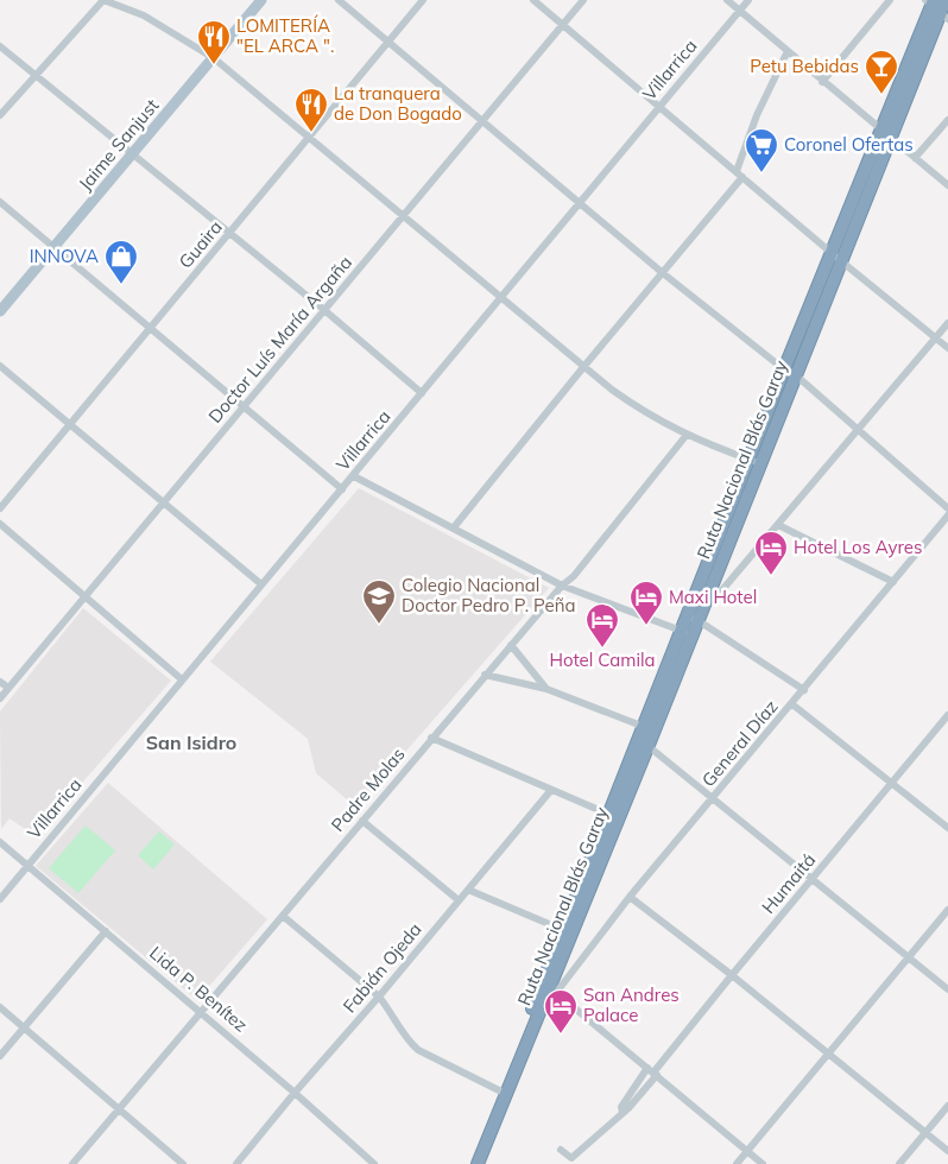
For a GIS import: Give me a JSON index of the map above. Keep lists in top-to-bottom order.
{
  "streets": {
    "highway": ["Ruta Nacional Blás Garay"],
    "main road": ["Jaime Sanjust"],
    "street": [
      "Villarrica",
      "Guaira",
      "Doctor Luís María Argaña",
      "General Díaz",
      "Padre Molas",
      "Humaitá",
      "Fabián Ojeda",
      "Lida P. Benítez"
    ]
  },
  "crossings": [
    ["Villarrica", "Lida P. Benítez"],
    ["Ruta Nacional Blás Garay", "General Díaz"],
    ["Padre Molas", "Lida P. Benítez"],
    ["Fabián Ojeda", "Lida P. Benítez"]
  ],
  "districts": ["San Isidro"],
  "places": {
    "restaurant": ["LOMITERÍA \"EL ARCA \".", "La tranquera de Don Bogado"],
    "bar": ["Petu Bebidas"],
    "supermarket": ["Coronel Ofertas"],
    "shop": ["INNOVA"],
    "hotel": [
      "Hotel Los Ayres",
      "Maxi Hotel",
      "Hotel Camila",
      "San Andres Palace"
    ],
    "school or university": ["Colegio Nacional Doctor Pedro P. Peña"]
  }
}
